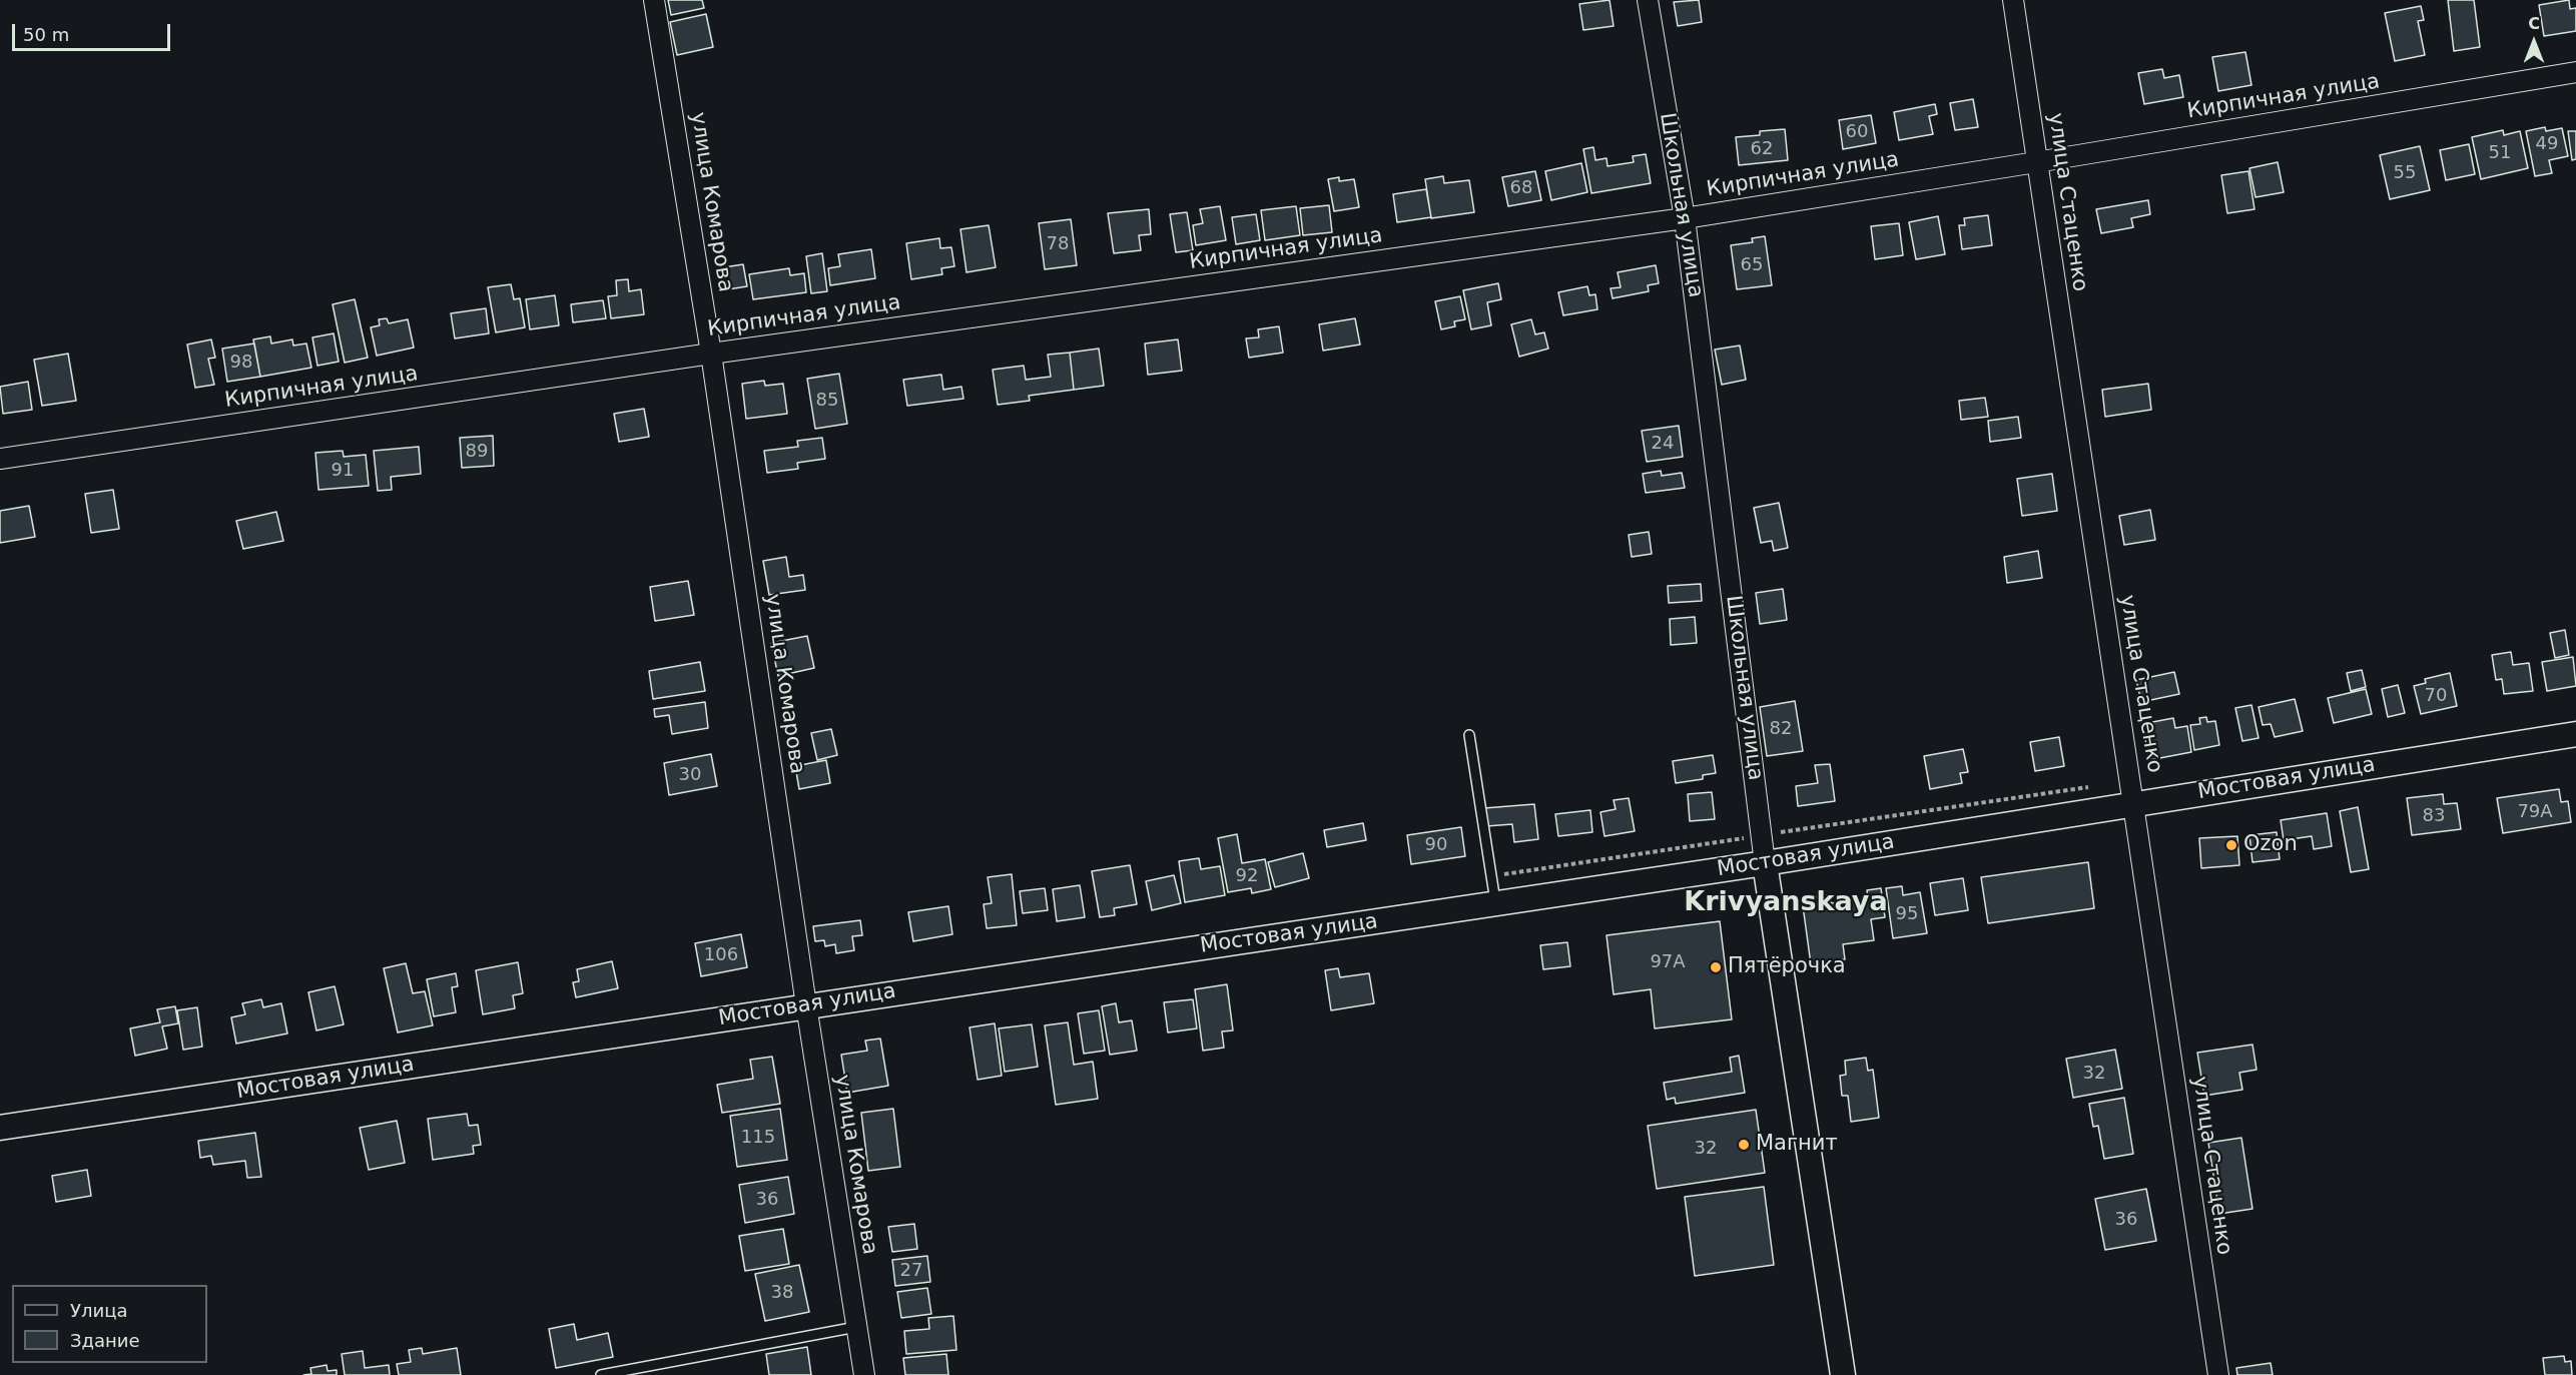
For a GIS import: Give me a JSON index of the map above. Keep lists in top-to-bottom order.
{
  "streets": {
    "street": [
      "Кирпичная улица",
      "улица Комарова",
      "улица Стаценко",
      "Школьная улица",
      "Мостовая улица"
    ]
  },
  "crossings": [
    ["Кирпичная улица", "улица Комарова"],
    ["Кирпичная улица", "улица Стаценко"],
    ["Кирпичная улица", "Школьная улица"],
    ["улица Комарова", "Мостовая улица"],
    ["улица Стаценко", "Мостовая улица"],
    ["Школьная улица", "Мостовая улица"]
  ],
  "districts": ["Krivyanskaya"],
  "places": ["Ozon", "Пятёрочка", "Магнит"],
  "house_numbers": [
    "60",
    "49",
    "62",
    "51",
    "55",
    "68",
    "78",
    "65",
    "98",
    "85",
    "24",
    "89",
    "91",
    "70",
    "82",
    "30",
    "79А",
    "83",
    "90",
    "92",
    "95",
    "106",
    "97А",
    "32",
    "115",
    "32",
    "36",
    "36",
    "27",
    "38"
  ],
  "legend": ["Улица", "Здание"],
  "scale_bar": "50 m",
  "north": "top"
}
